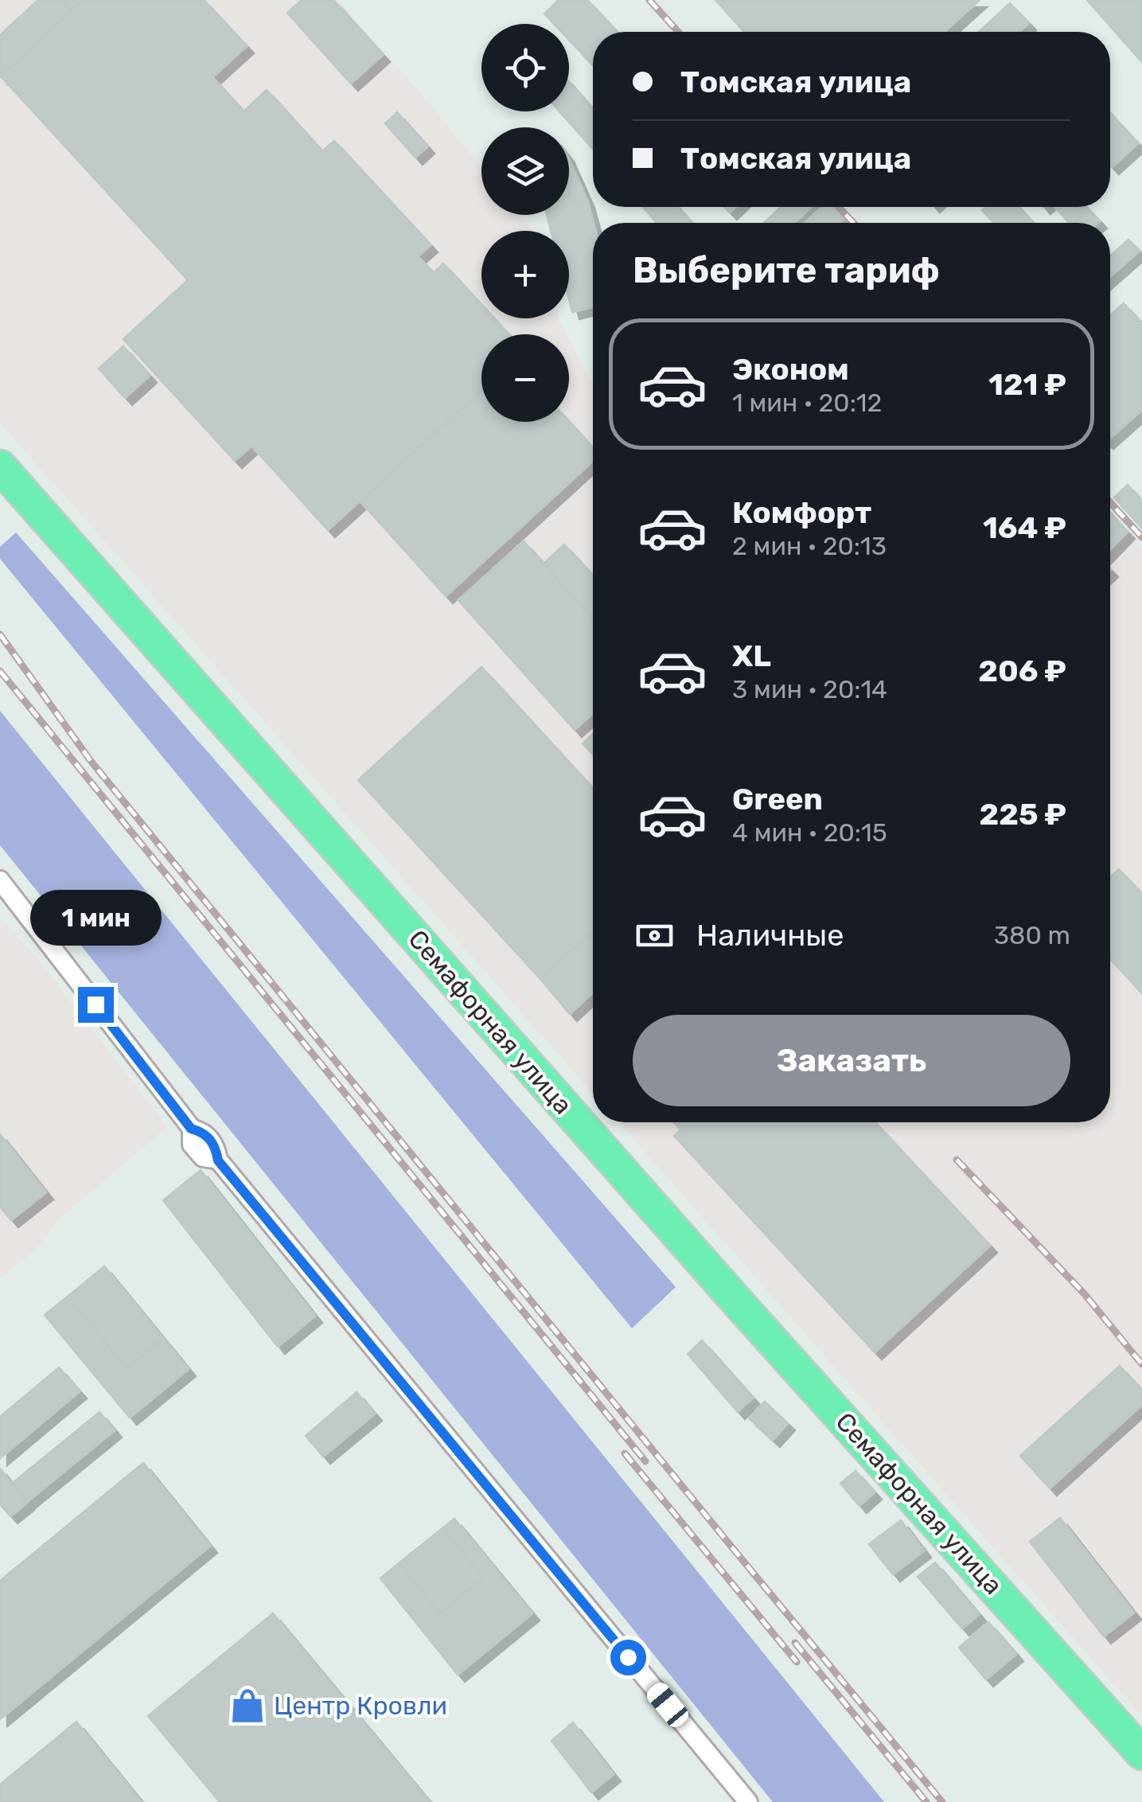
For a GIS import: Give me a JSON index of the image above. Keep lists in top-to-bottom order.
{
  "streets": {
    "highway": ["Семафорная улица"]
  },
  "places": {
    "shop": ["Центр Кровли"]
  },
  "page": {
    "map_buttons": ["+", "−"],
    "banner": ["Томская улица", "Томская улица"],
    "heading": "Выберите тариф",
    "list": [
      {
        "name": "Эконом",
        "note": "1 мин · 20:12",
        "value": "121 ₽"
      },
      {
        "name": "Комфорт",
        "note": "2 мин · 20:13",
        "value": "164 ₽"
      },
      {
        "name": "XL",
        "note": "3 мин · 20:14",
        "value": "206 ₽"
      },
      {
        "name": "Green",
        "note": "4 мин · 20:15",
        "value": "225 ₽"
      }
    ],
    "bubble": "1 мин",
    "pay": ["Наличные", "380 m"],
    "buttons": "Заказать"
  }
}
